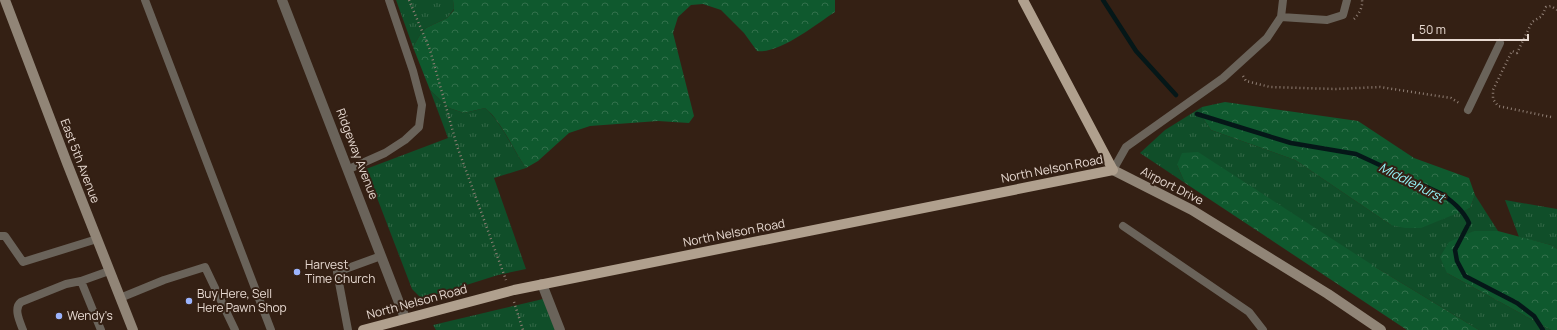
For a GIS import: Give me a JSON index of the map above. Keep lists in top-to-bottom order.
{
  "streets": {
    "main road": ["East 5th Avenue", "North Nelson Road", "Airport Drive"],
    "street": ["Ridgeway Avenue"]
  },
  "crossings": [
    ["Ridgeway Avenue", "North Nelson Road"],
    ["North Nelson Road", "Airport Drive"]
  ],
  "water": ["Middlehurst"],
  "places": ["Harvest Time Church", "Buy Here, Sell Here Pawn Shop", "Wendy's"],
  "scale_bar": "50 m"
}
